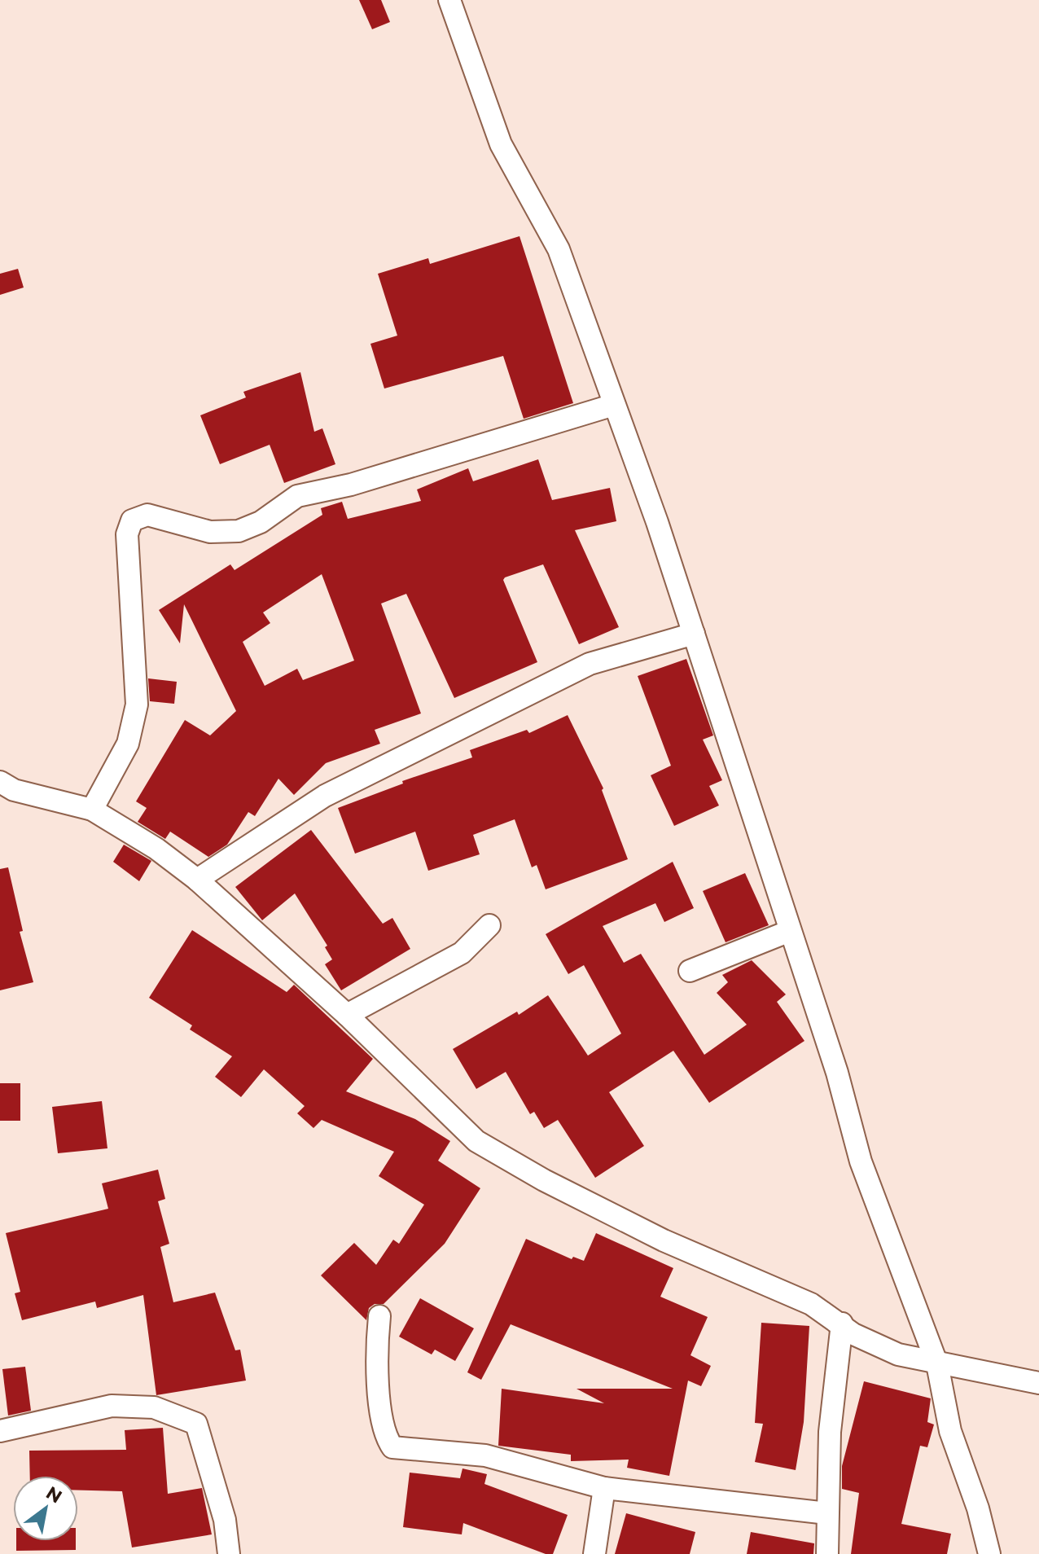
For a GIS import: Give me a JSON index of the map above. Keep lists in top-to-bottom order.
{
  "north": "top right"
}
